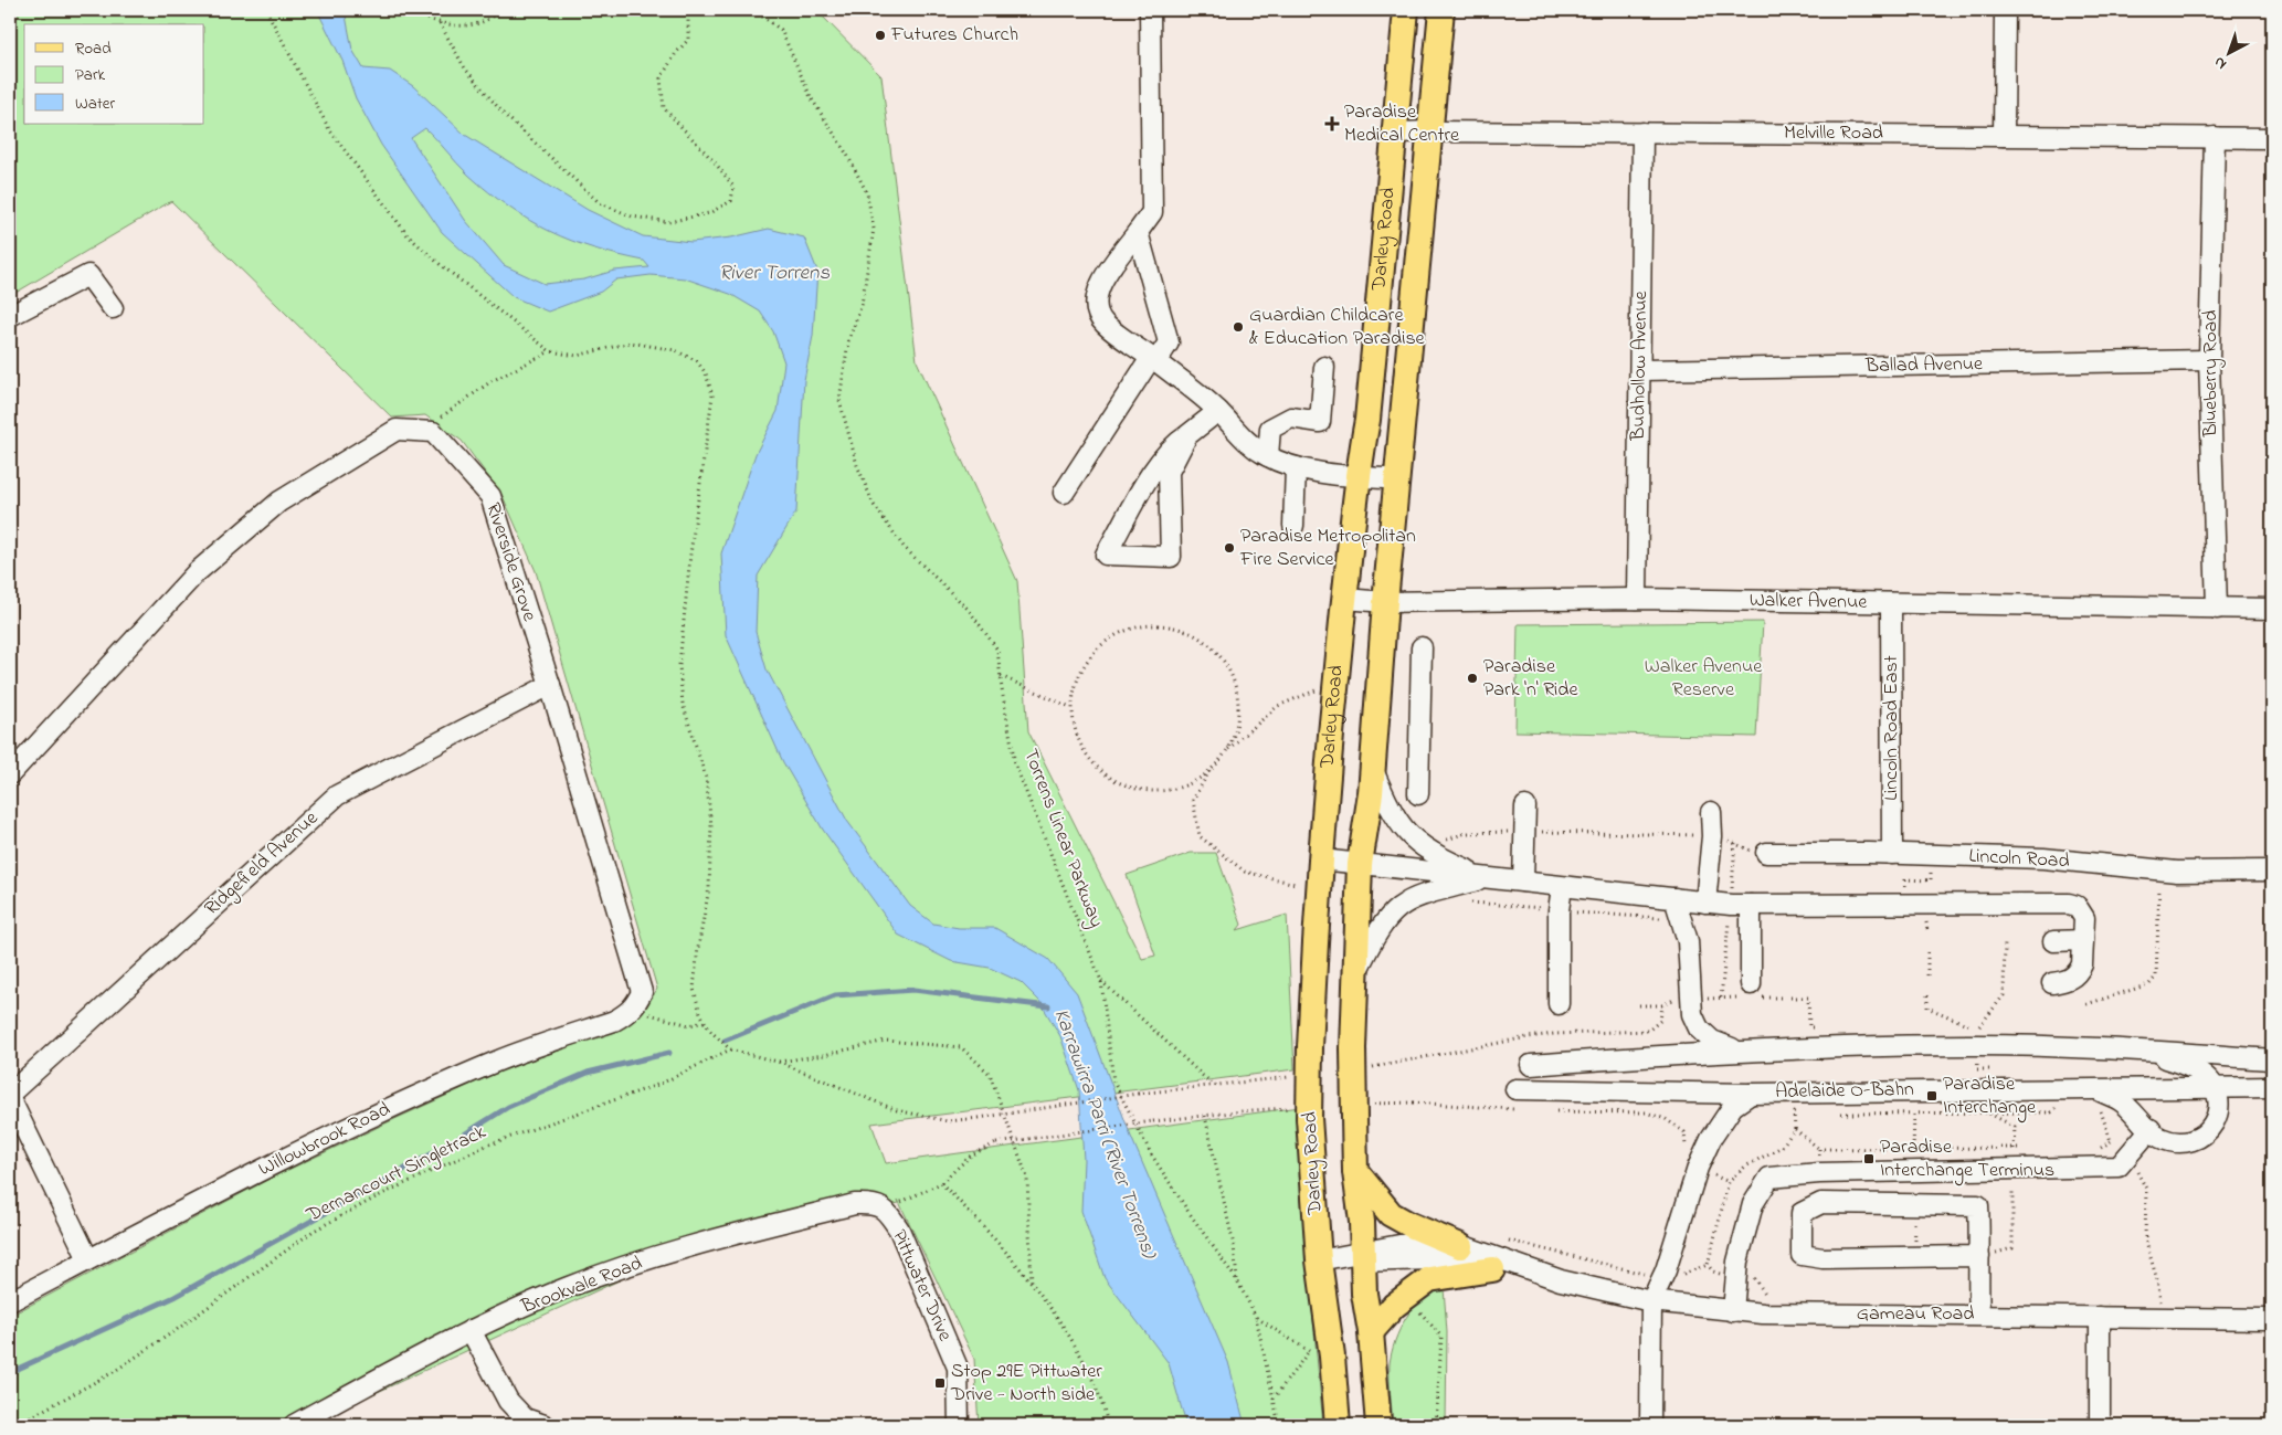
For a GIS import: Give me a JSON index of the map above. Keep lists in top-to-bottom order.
{
  "streets": {
    "main road": ["Darley Road"],
    "street": [
      "Melville Road",
      "Budhollow Avenue",
      "Ballad Avenue",
      "Blueberry Road",
      "Riverside Grove",
      "Walker Avenue",
      "Lincoln Road East",
      "Lincoln Road",
      "Ridgefield Avenue",
      "Adelaide O-Bahn",
      "Willowbrook Road",
      "Brookvale Road",
      "Pittwater Drive",
      "Gameau Road"
    ],
    "path": ["Torrens Linear Parkway", "Dernancourt Singletrack"]
  },
  "crossings": [
    ["Melville Road", "Darley Road"],
    ["Melville Road", "Budhollow Avenue"],
    ["Melville Road", "Blueberry Road"],
    ["Darley Road", "Walker Avenue"],
    ["Darley Road", "Gameau Road"],
    ["Budhollow Avenue", "Ballad Avenue"],
    ["Budhollow Avenue", "Walker Avenue"],
    ["Ballad Avenue", "Blueberry Road"],
    ["Blueberry Road", "Walker Avenue"],
    ["Riverside Grove", "Ridgefield Avenue"],
    ["Riverside Grove", "Willowbrook Road"],
    ["Walker Avenue", "Lincoln Road East"],
    ["Lincoln Road East", "Lincoln Road"],
    ["Brookvale Road", "Pittwater Drive"]
  ],
  "water": ["River Torrens", "Karrawirra Parri (River Torrens)"],
  "parks": ["Walker Avenue Reserve"],
  "places": {
    "other": [
      "Futures Church",
      "Guardian Childcare & Education Paradise",
      "Paradise Metropolitan Fire Service",
      "Paradise Park 'n' Ride"
    ],
    "health": ["Paradise Medical Centre"],
    "transit": ["Paradise Interchange", "Paradise Interchange Terminus", "Stop 29E Pittwater Drive - North side"]
  },
  "legend": ["Road", "Park", "Water"],
  "north": "bottom left"
}
